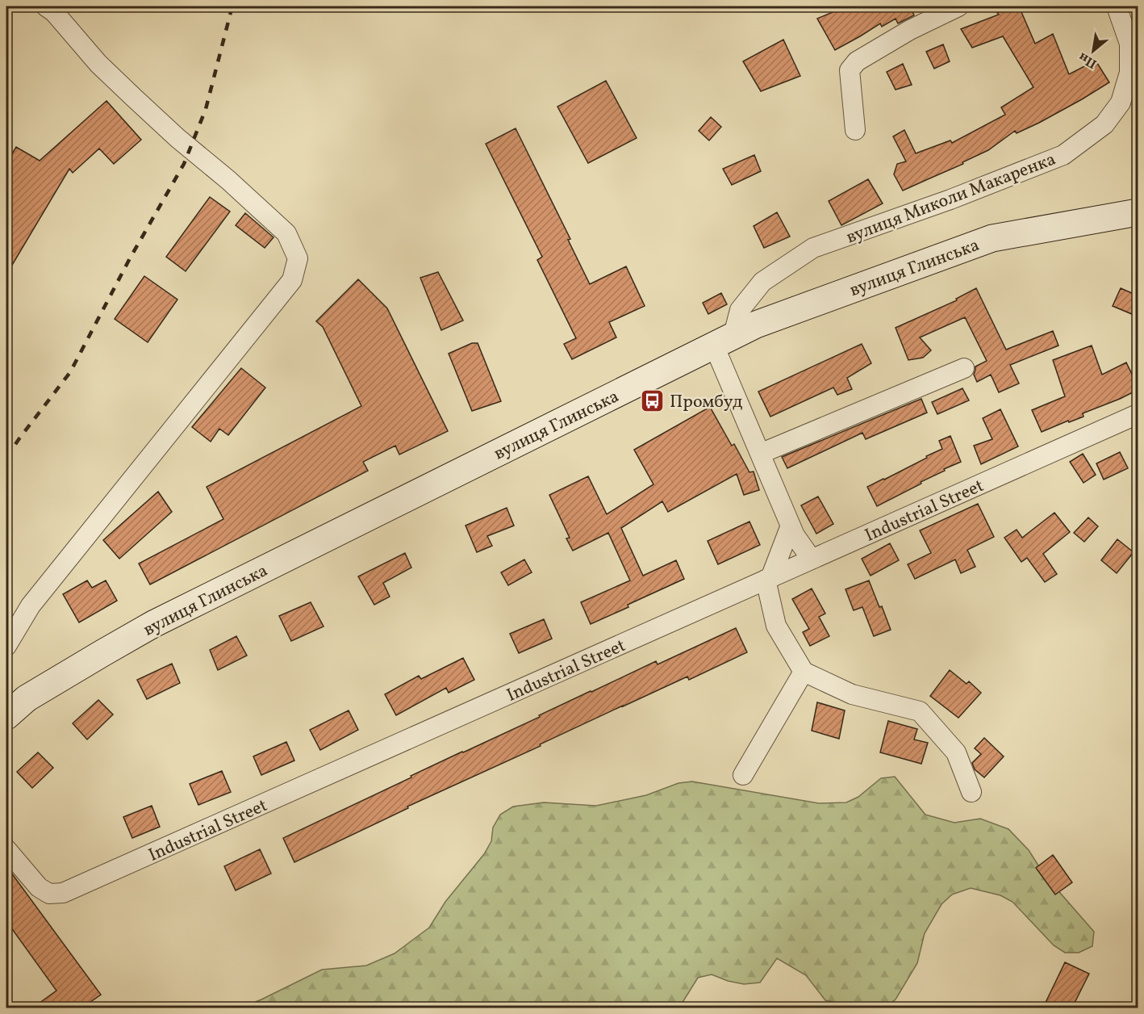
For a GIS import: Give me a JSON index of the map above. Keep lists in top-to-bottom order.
{
  "streets": {
    "main road": ["вулиця Глинська"],
    "street": ["вулиця Миколи Макаренка", "Industrial Street"]
  },
  "crossings": [
    ["вулиця Миколи Макаренка", "вулиця Глинська"]
  ],
  "places": {
    "bus stop": ["Промбуд"]
  },
  "north": "bottom left"
}
